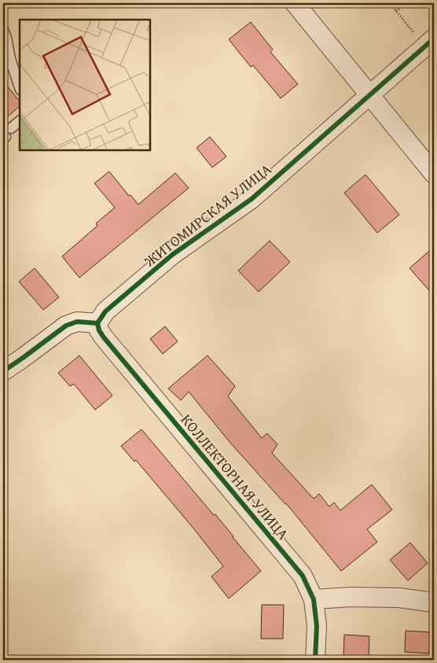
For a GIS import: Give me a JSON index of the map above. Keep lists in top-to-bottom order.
{
  "streets": {
    "street": ["ЖИТОМИРСКАЯ УЛИЦА", "КОЛЛЕКТОРНАЯ УЛИЦА"]
  },
  "crossings": [
    ["ЖИТОМИРСКАЯ УЛИЦА", "КОЛЛЕКТОРНАЯ УЛИЦА"]
  ]
}
